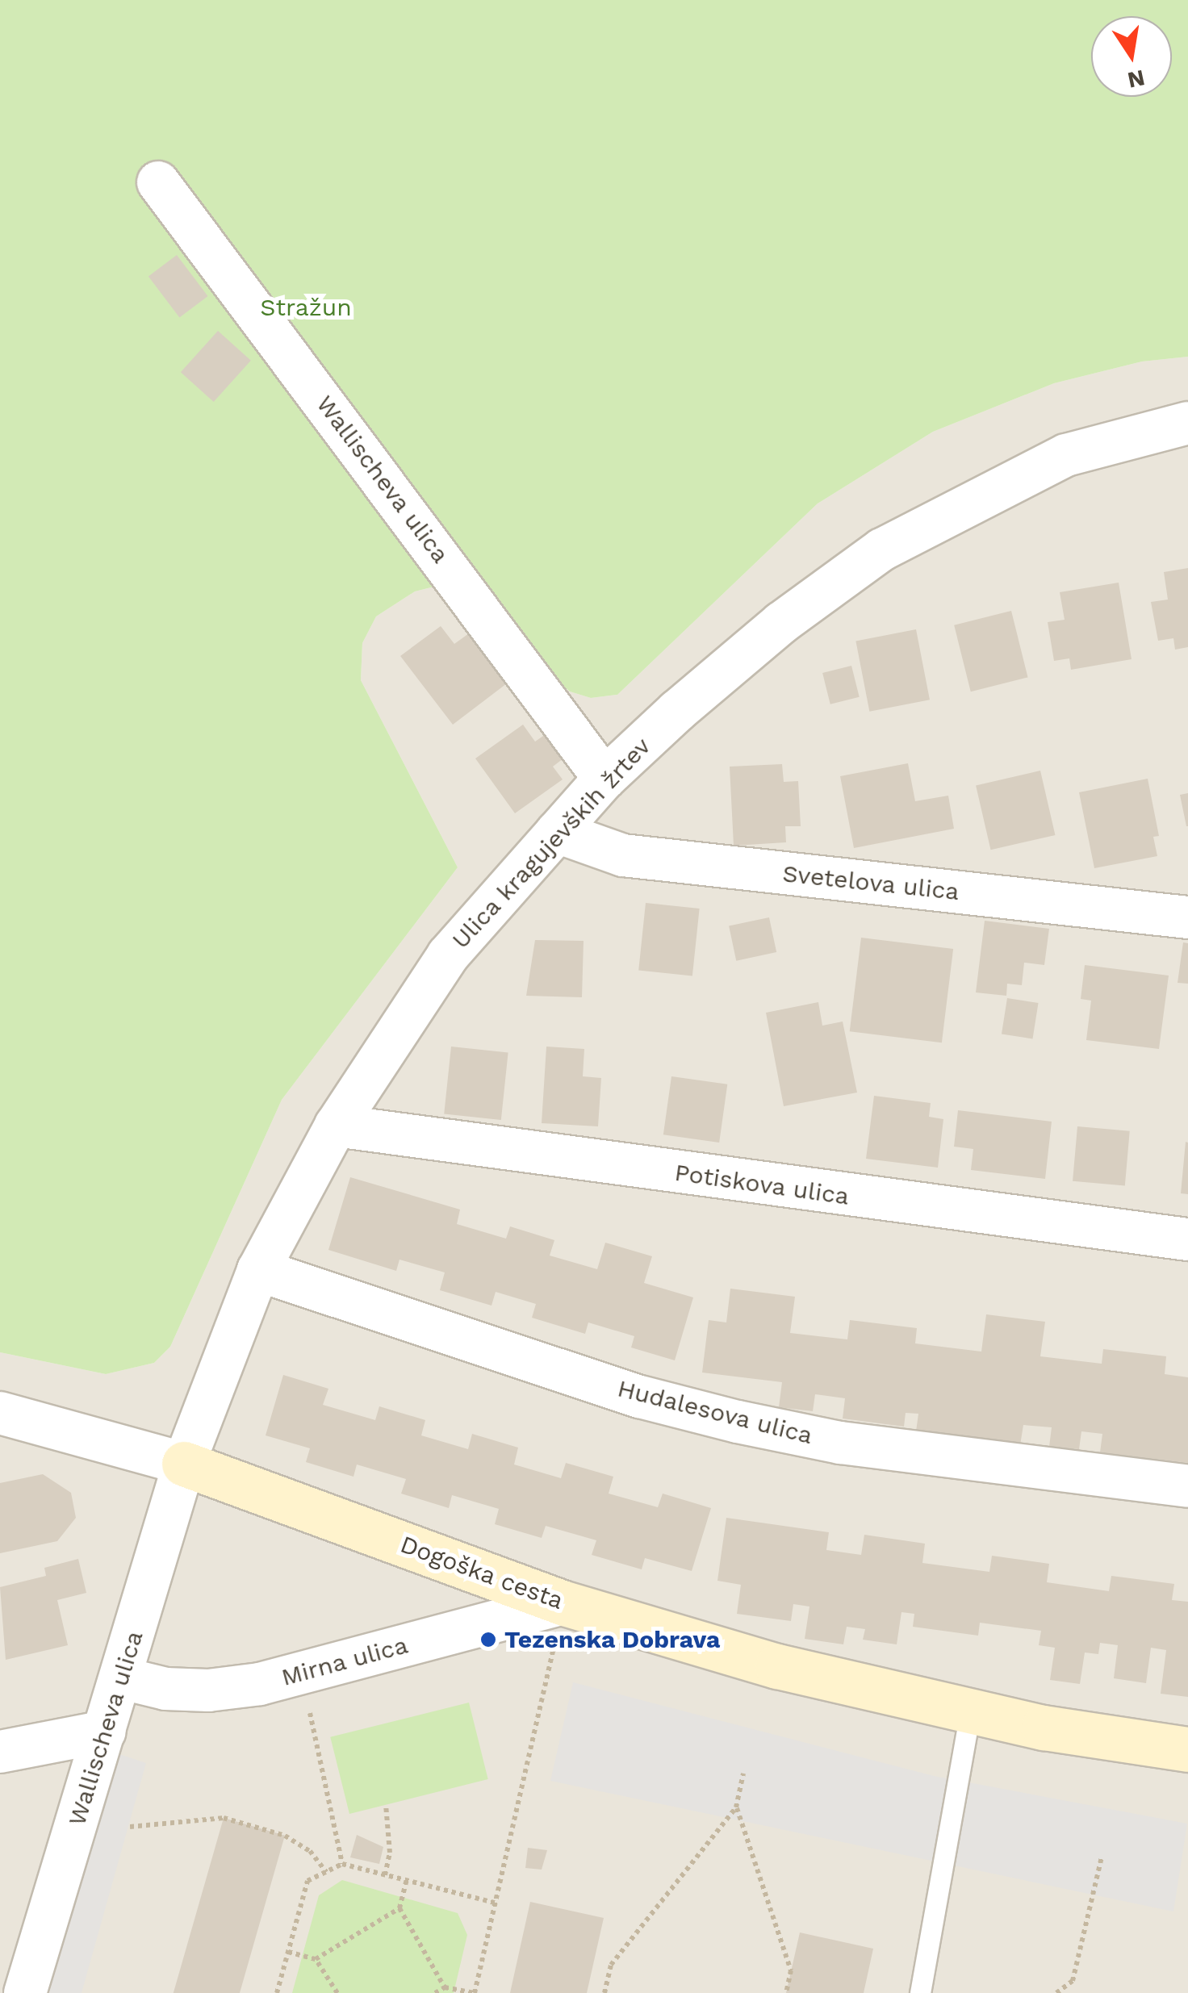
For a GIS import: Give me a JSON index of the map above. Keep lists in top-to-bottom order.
{
  "streets": {
    "street": [
      "Wallischeva ulica",
      "Ulica kragujevških žrtev",
      "Svetelova ulica",
      "Potiskova ulica",
      "Hudalesova ulica",
      "Dogoška cesta",
      "Mirna ulica"
    ]
  },
  "crossings": [
    ["Wallischeva ulica", "Ulica kragujevških žrtev"],
    ["Wallischeva ulica", "Dogoška cesta"],
    ["Wallischeva ulica", "Mirna ulica"],
    ["Ulica kragujevških žrtev", "Svetelova ulica"],
    ["Ulica kragujevških žrtev", "Potiskova ulica"],
    ["Ulica kragujevških žrtev", "Hudalesova ulica"],
    ["Ulica kragujevških žrtev", "Dogoška cesta"],
    ["Dogoška cesta", "Mirna ulica"]
  ],
  "parks": ["Stražun"],
  "places": ["Tezenska Dobrava"],
  "north": "bottom"
}
